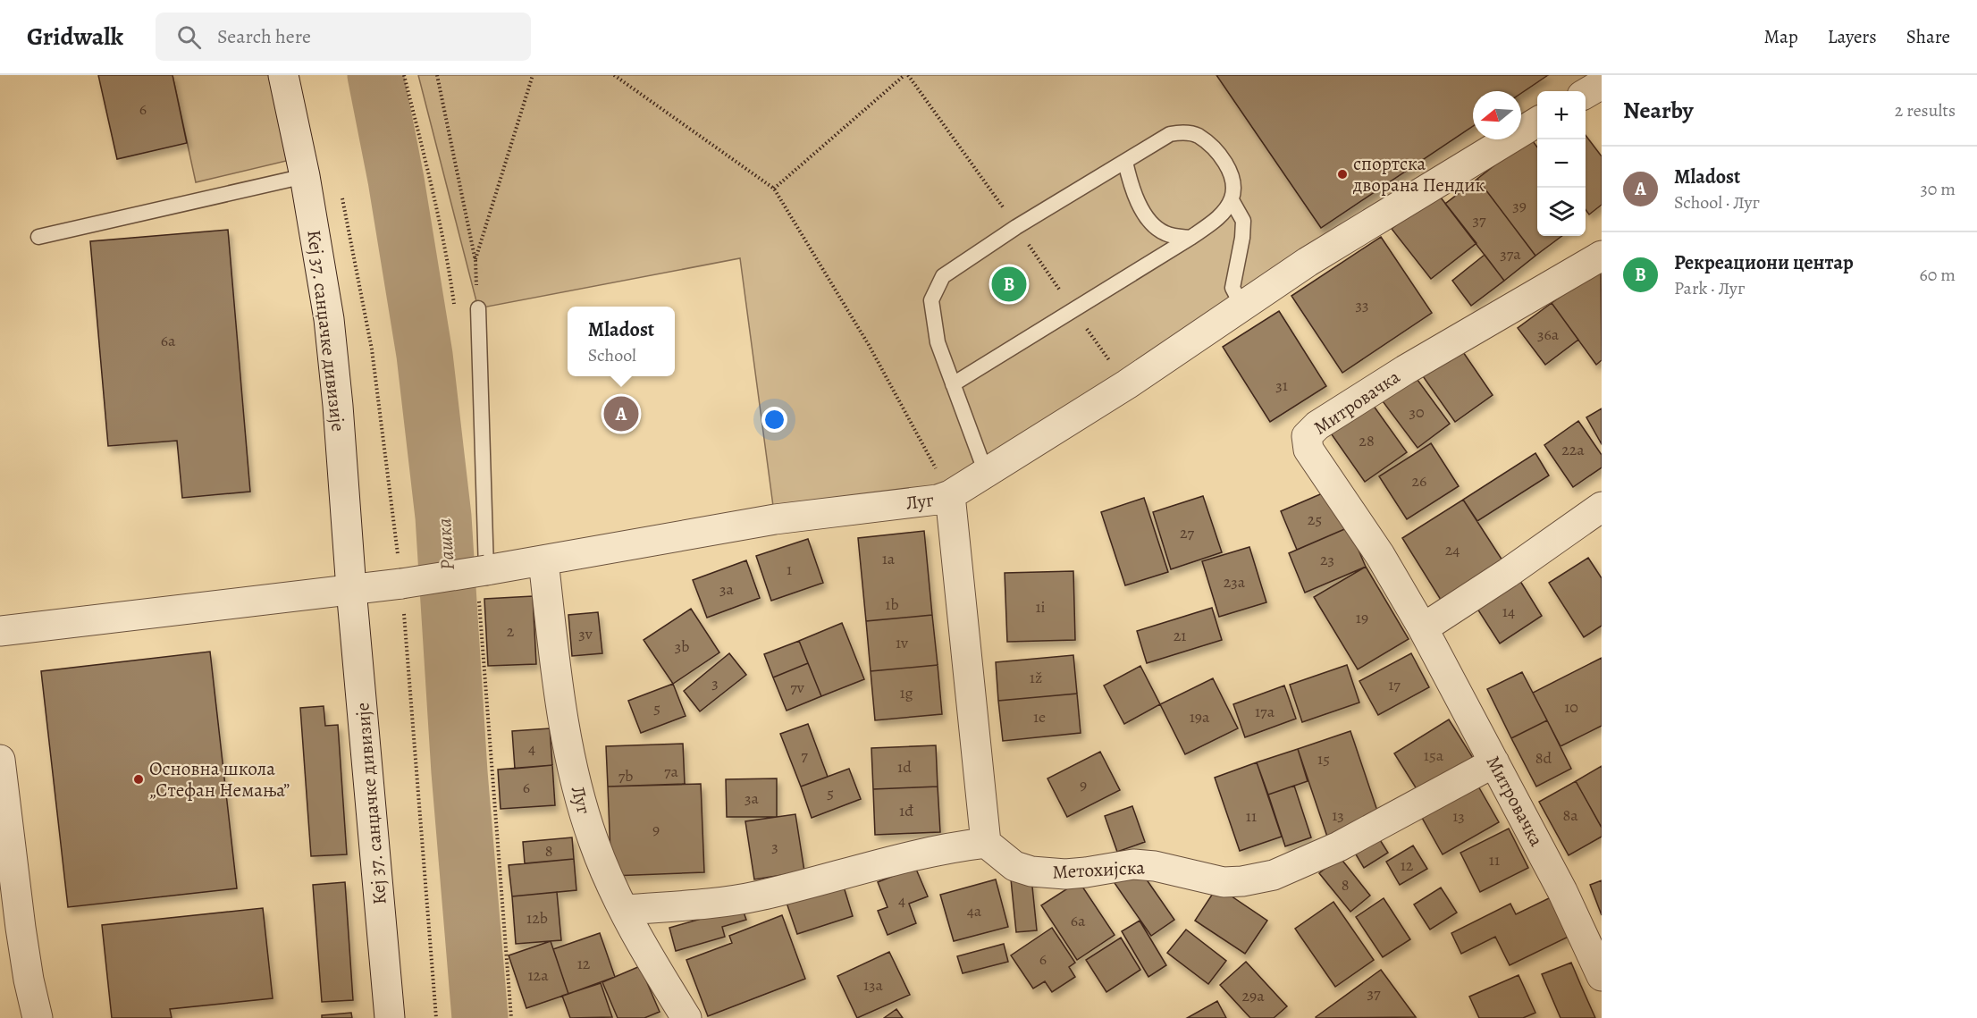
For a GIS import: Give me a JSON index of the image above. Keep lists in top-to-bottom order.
{
  "streets": {
    "street": [
      "Кеј 37. санџачке дивизије",
      "Митровачка",
      "Луг",
      "Метохијска"
    ]
  },
  "crossings": [
    ["Кеј 37. санџачке дивизије", "Луг"],
    ["Митровачка", "Метохијска"],
    ["Луг", "Метохијска"]
  ],
  "water": ["Рашка"],
  "places": ["спортска дворана Пендик", "Основна школа „Стефан Немања”"],
  "house_numbers": [
    "6",
    "39",
    "37",
    "37a",
    "33",
    "36a",
    "6a",
    "31",
    "30",
    "28",
    "22a",
    "26",
    "25",
    "27",
    "24",
    "1a",
    "23",
    "1",
    "23a",
    "3a",
    "1b",
    "1i",
    "14",
    "19",
    "2",
    "3v",
    "21",
    "1v",
    "3b",
    "1ž",
    "3",
    "17",
    "7v",
    "1g",
    "10",
    "5",
    "17a",
    "1e",
    "19a",
    "4",
    "7",
    "15a",
    "8d",
    "15",
    "1d",
    "7a",
    "7b",
    "9",
    "6",
    "5",
    "3a",
    "1đ",
    "13",
    "8a",
    "11",
    "13",
    "9",
    "3",
    "8",
    "11",
    "12",
    "8",
    "4",
    "4a",
    "12b",
    "6a",
    "6",
    "12",
    "12a",
    "13a",
    "37",
    "29a"
  ],
  "north": "left",
  "page": {
    "header": "Gridwalk",
    "search": "Search here",
    "nav": ["Map", "Layers", "Share"],
    "heading": ["Nearby", "2 results"],
    "map_buttons": ["+", "−"],
    "list": [
      {
        "mark": "A",
        "name": "Mladost",
        "note": "School · Луг",
        "value": "30 m"
      },
      {
        "mark": "B",
        "name": "Рекреациони центар",
        "note": "Park · Луг",
        "value": "60 m"
      }
    ],
    "pins": ["B", "A"],
    "popup": ["Mladost", "School"]
  }
}
